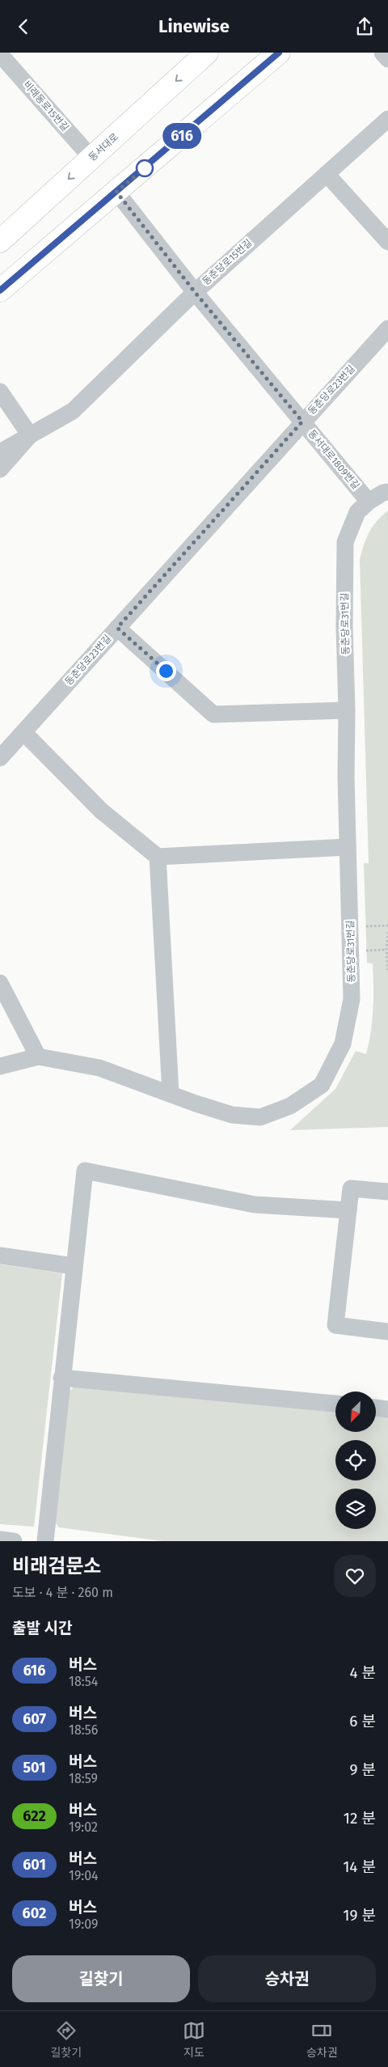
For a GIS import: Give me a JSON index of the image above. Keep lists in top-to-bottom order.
{
  "streets": {
    "main road": ["동서대로"],
    "street": [
      "비래동로15번길",
      "동춘당로15번길",
      "동춘당로23번길",
      "동서대로1809번길",
      "동춘당로31번길"
    ]
  },
  "crossings": [
    ["비래동로15번길", "동서대로"],
    ["동춘당로15번길", "동서대로1809번길"],
    ["동춘당로23번길", "동서대로1809번길"],
    ["동서대로1809번길", "동춘당로31번길"]
  ],
  "lines": ["bus line 616"],
  "north": "bottom left",
  "page": {
    "header": "Linewise",
    "on_map": "616",
    "heading": [
      ["비래검문소", "도보 · 4 분 · 260 m"],
      "출발 시간"
    ],
    "list": [
      {
        "mark": "616",
        "name": "버스",
        "note": "18:54",
        "value": "4 분"
      },
      {
        "mark": "607",
        "name": "버스",
        "note": "18:56",
        "value": "6 분"
      },
      {
        "mark": "501",
        "name": "버스",
        "note": "18:59",
        "value": "9 분"
      },
      {
        "mark": "622",
        "name": "버스",
        "note": "19:02",
        "value": "12 분"
      },
      {
        "mark": "601",
        "name": "버스",
        "note": "19:04",
        "value": "14 분"
      },
      {
        "mark": "602",
        "name": "버스",
        "note": "19:09",
        "value": "19 분"
      }
    ],
    "buttons": ["길찾기", "승차권"],
    "tabs": ["길찾기", "지도", "승차권"]
  }
}
